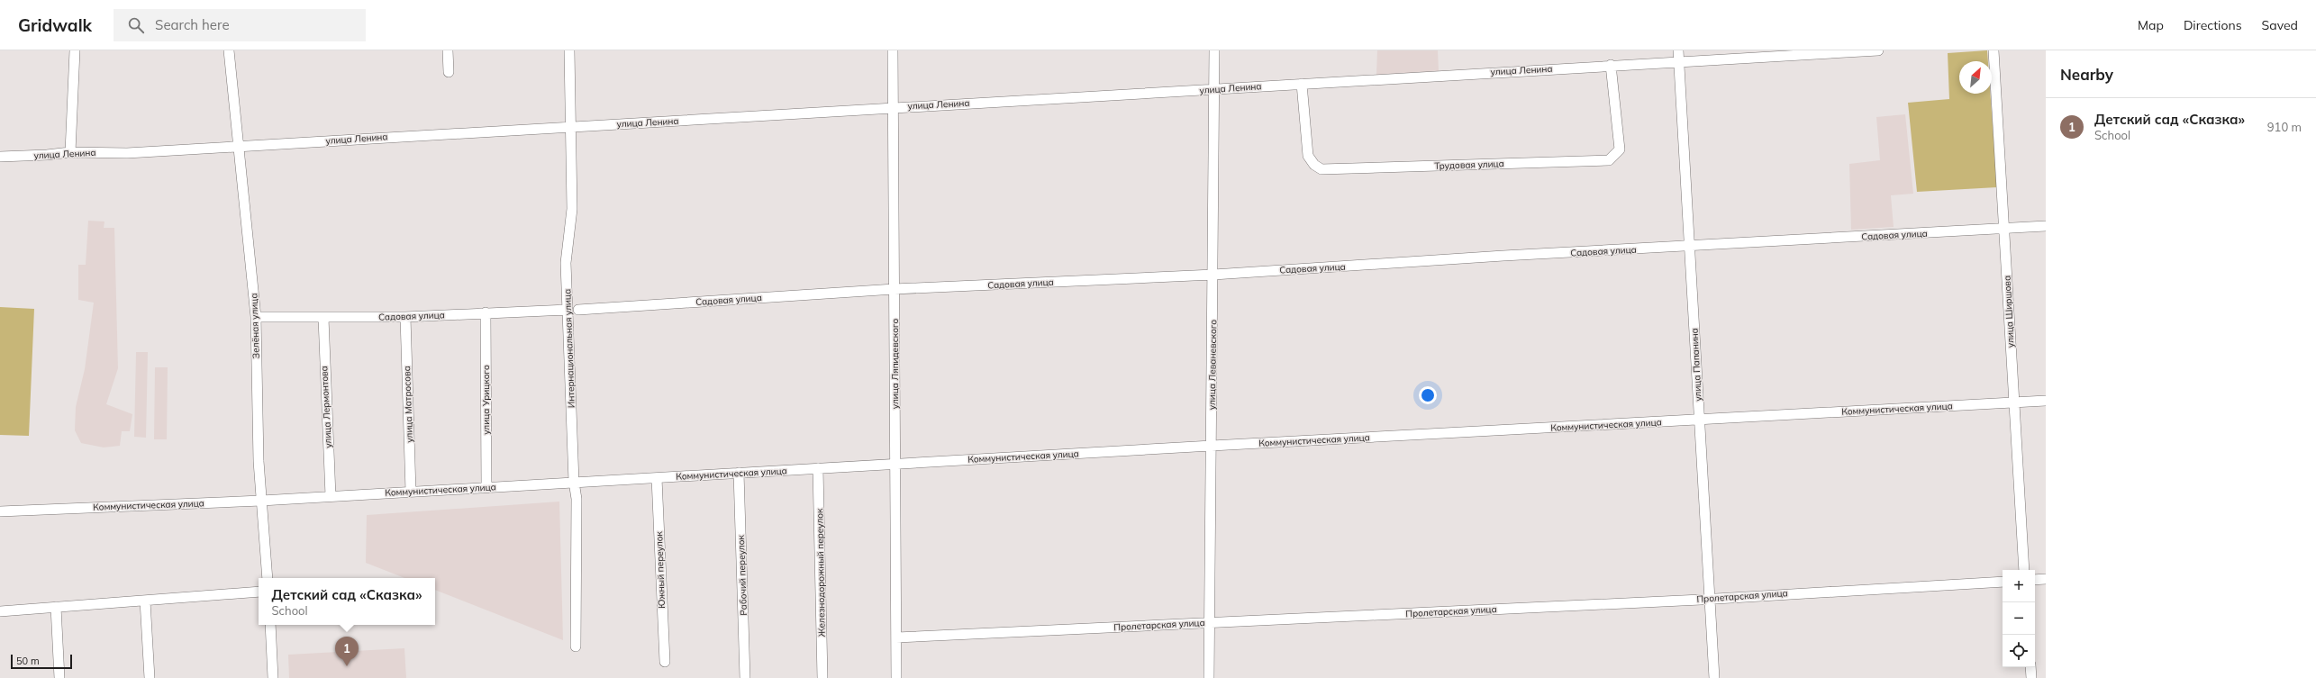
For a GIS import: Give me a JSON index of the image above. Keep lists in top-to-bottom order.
{
  "streets": {
    "street": [
      "улица Ленина",
      "Трудовая улица",
      "Садовая улица",
      "улица Ширшова",
      "Зелёная улица",
      "Интернациональная улица",
      "улица Ляпидевского",
      "улица Леваневского",
      "улица Папанина",
      "улица Урицкого",
      "улица Матросова",
      "улица Лермонтова",
      "Коммунистическая улица",
      "Южный переулок",
      "Железнодорожный переулок",
      "Рабочий переулок",
      "Пролетарская улица"
    ]
  },
  "crossings": [
    ["улица Ленина", "Трудовая улица"],
    ["улица Ленина", "Зелёная улица"],
    ["улица Ленина", "Интернациональная улица"],
    ["улица Ленина", "улица Ляпидевского"],
    ["улица Ленина", "улица Леваневского"],
    ["улица Ленина", "улица Папанина"],
    ["Садовая улица", "улица Ширшова"],
    ["Садовая улица", "Зелёная улица"],
    ["Садовая улица", "Интернациональная улица"],
    ["Садовая улица", "улица Ляпидевского"],
    ["Садовая улица", "улица Леваневского"],
    ["Садовая улица", "улица Папанина"],
    ["Садовая улица", "улица Урицкого"],
    ["Садовая улица", "улица Матросова"],
    ["Садовая улица", "улица Лермонтова"],
    ["улица Ширшова", "Коммунистическая улица"],
    ["Зелёная улица", "Коммунистическая улица"],
    ["Интернациональная улица", "Коммунистическая улица"],
    ["улица Ляпидевского", "Коммунистическая улица"],
    ["улица Ляпидевского", "Пролетарская улица"],
    ["улица Леваневского", "Коммунистическая улица"],
    ["улица Леваневского", "Пролетарская улица"],
    ["улица Папанина", "Коммунистическая улица"],
    ["улица Папанина", "Пролетарская улица"],
    ["улица Урицкого", "Коммунистическая улица"],
    ["улица Матросова", "Коммунистическая улица"],
    ["улица Лермонтова", "Коммунистическая улица"],
    ["Коммунистическая улица", "Южный переулок"],
    ["Коммунистическая улица", "Железнодорожный переулок"],
    ["Коммунистическая улица", "Рабочий переулок"]
  ],
  "scale_bar": "50 m",
  "north": "top right",
  "page": {
    "header": "Gridwalk",
    "search": "Search here",
    "nav": ["Map", "Directions", "Saved"],
    "heading": "Nearby",
    "list": [
      {
        "mark": "1",
        "name": "Детский сад «Сказка»",
        "note": "School",
        "value": "910 m"
      }
    ],
    "map_buttons": ["+", "−"],
    "popup": ["Детский сад «Сказка»", "School"],
    "pins": "1",
    "scale": "50 m"
  }
}
